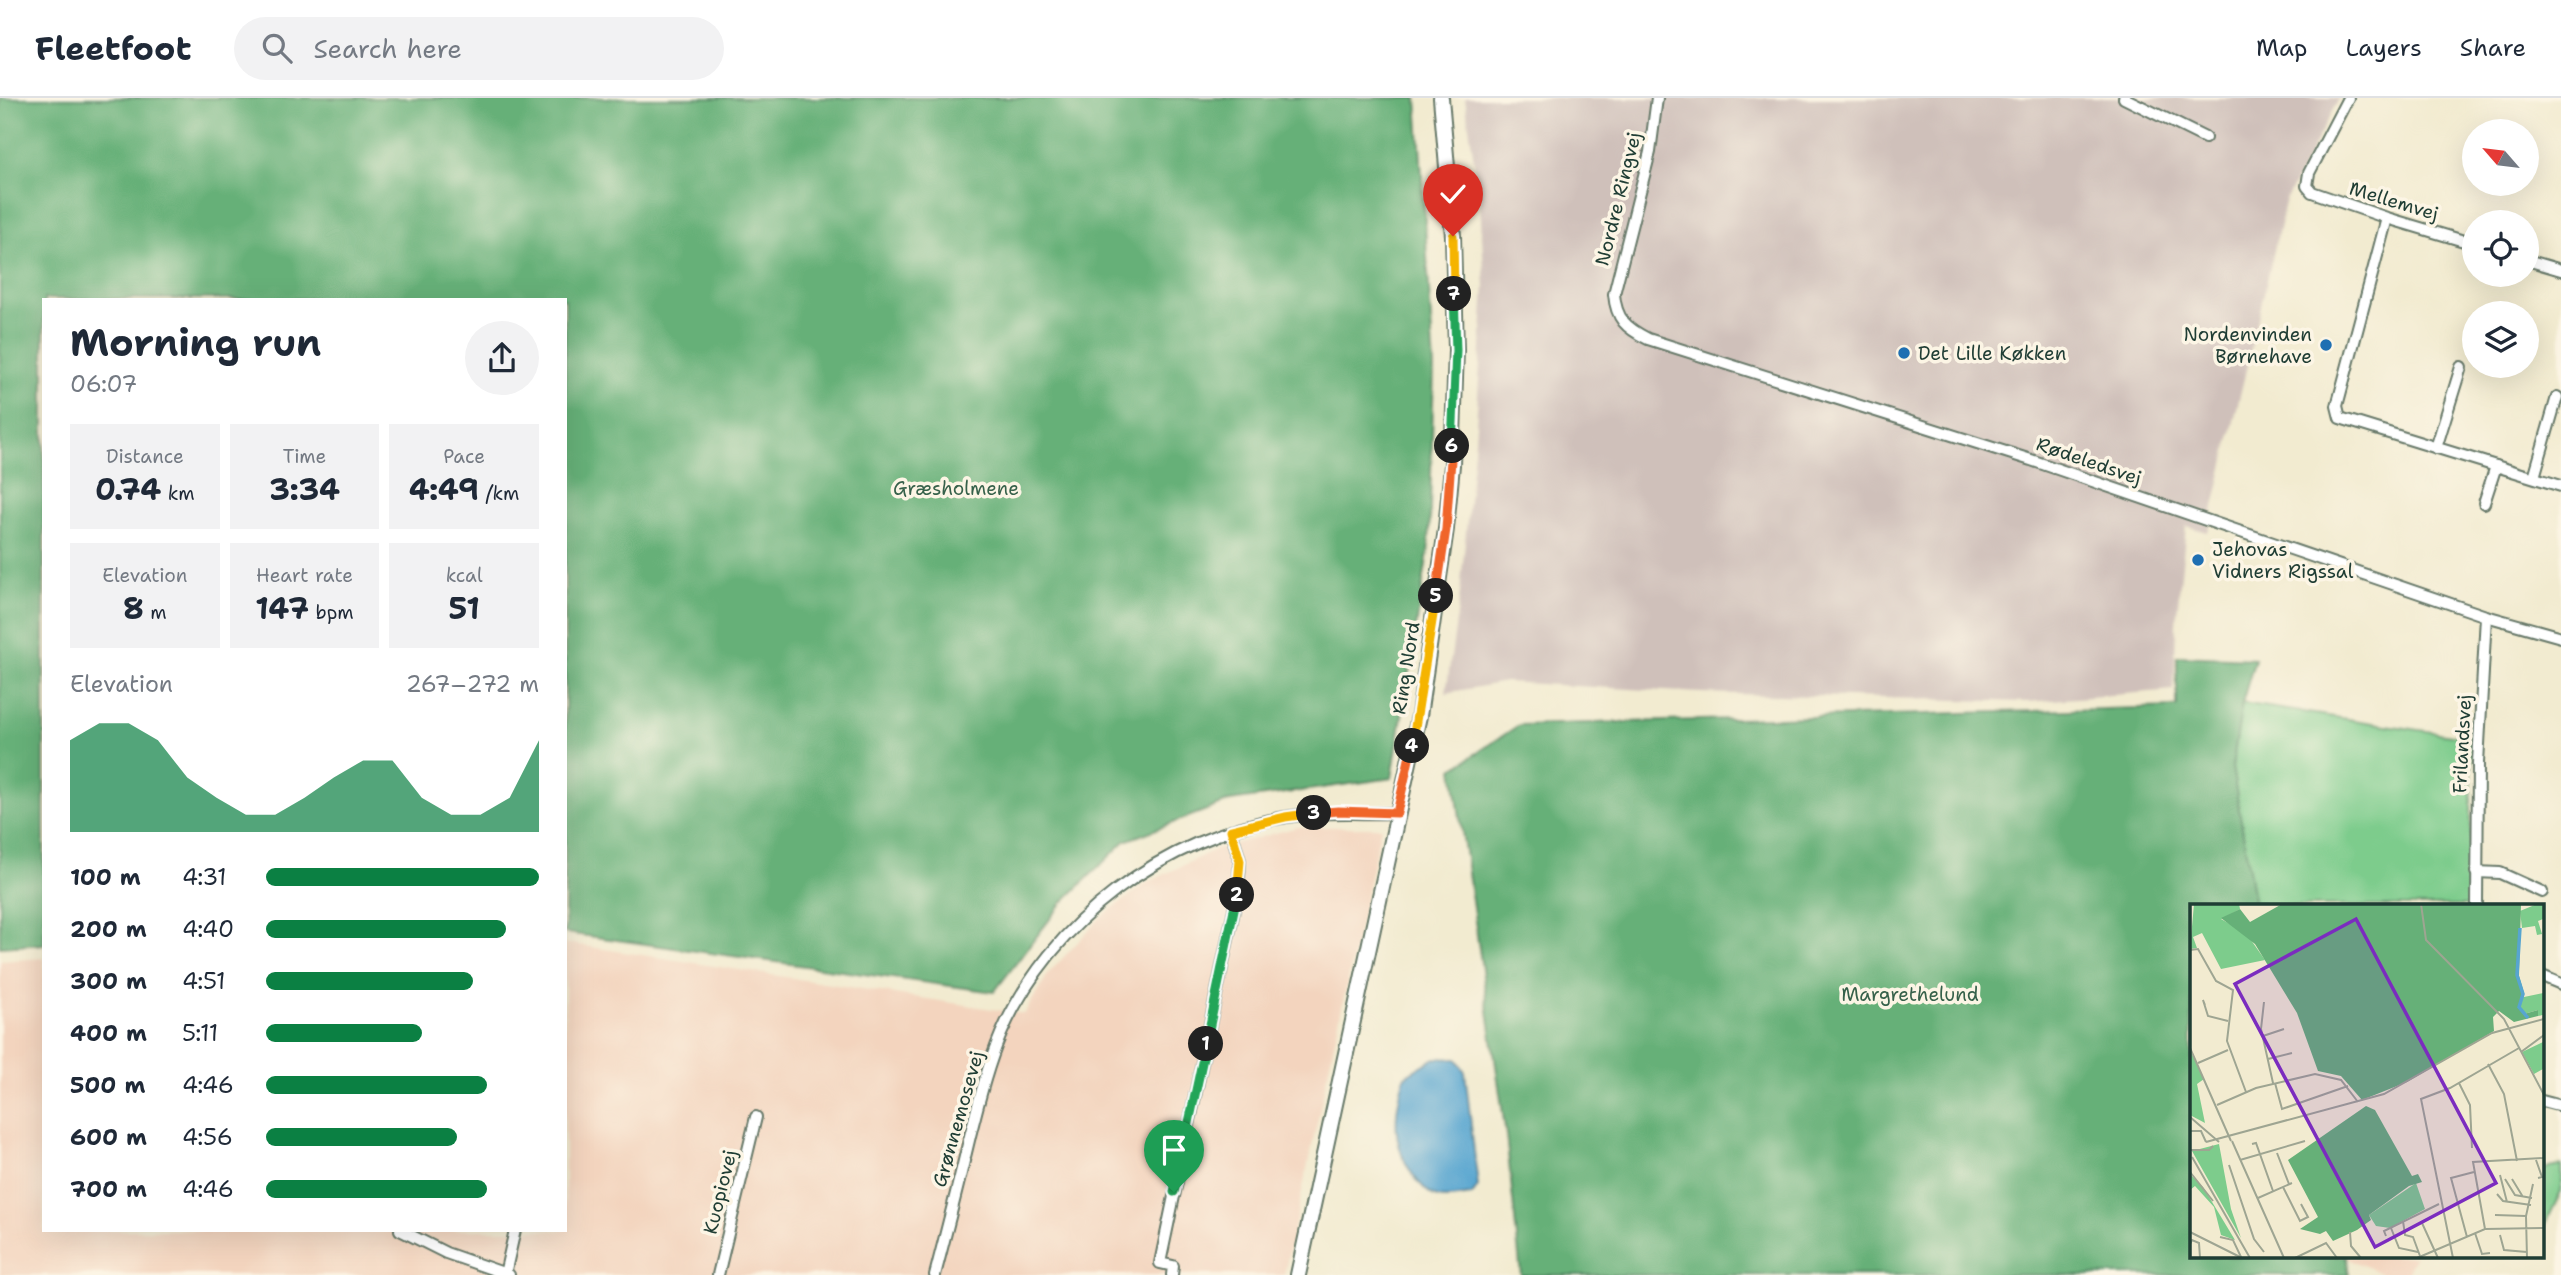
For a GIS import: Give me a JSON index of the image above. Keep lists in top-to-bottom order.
{
  "streets": {
    "main road": ["Ring Nord"],
    "street": [
      "Nordre Ringvej",
      "Mellemvej",
      "Rødeledsvej",
      "Frilandsvej",
      "Grønnemosevej",
      "Kuopiovej"
    ]
  },
  "crossings": [
    ["Nordre Ringvej", "Rødeledsvej"],
    ["Rødeledsvej", "Frilandsvej"],
    ["Ring Nord", "Grønnemosevej"]
  ],
  "parks": ["Græsholmene", "Margrethelund"],
  "places": ["Nordenvinden Børnehave", "Det Lille Køkken", "Jehovas Vidners Rigssal"],
  "north": "top left",
  "page": {
    "header": "Fleetfoot",
    "search": "Search here",
    "nav": ["Map", "Layers", "Share"],
    "pins": [
      "7",
      "6",
      "5",
      "4",
      "3",
      "2",
      "1"
    ],
    "heading": ["Morning run", "06:07"],
    "stats": [
      ["Distance", "0.74 km"],
      ["Time", "3:34"],
      ["Pace", "4:49 /km"],
      ["Elevation", "8 m"],
      ["Heart rate", "147 bpm"],
      ["kcal", "51"]
    ],
    "chart": ["Elevation", "267–272 m"],
    "list": [
      {
        "name": "100 m",
        "note": "4:31"
      },
      {
        "name": "200 m",
        "note": "4:40"
      },
      {
        "name": "300 m",
        "note": "4:51"
      },
      {
        "name": "400 m",
        "note": "5:11"
      },
      {
        "name": "500 m",
        "note": "4:46"
      },
      {
        "name": "600 m",
        "note": "4:56"
      },
      {
        "name": "700 m",
        "note": "4:46"
      }
    ]
  }
}
